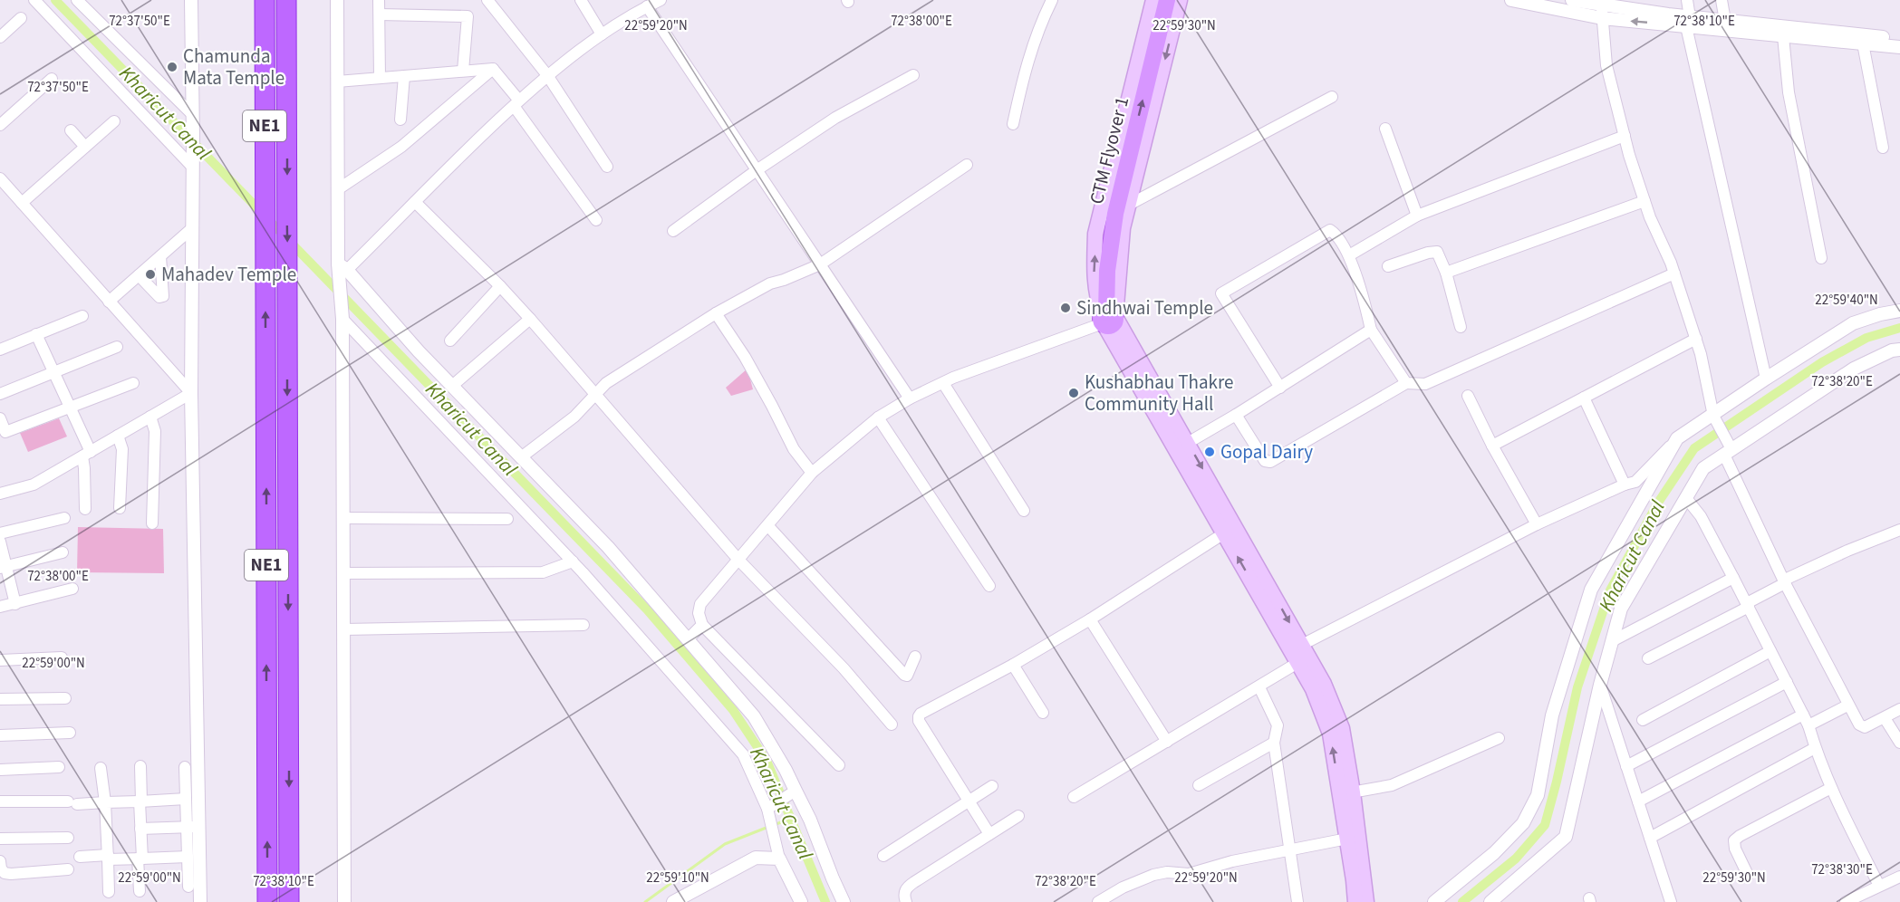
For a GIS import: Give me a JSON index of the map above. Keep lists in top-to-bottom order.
{
  "streets": {
    "highway": ["NE1"],
    "main road": ["CTM Flyover 1"]
  },
  "water": ["Kharicut Canal"],
  "places": [
    "Chamunda Mata Temple",
    "Mahadev Temple",
    "Sindhwai Temple",
    "Kushabhau Thakre Community Hall",
    "Gopal Dairy"
  ],
  "coordinates": [
    "72°37'50\"E",
    "72°38'00\"E",
    "72°38'10\"E",
    "22°59'20\"N",
    "22°59'30\"N",
    "22°59'40\"N",
    "72°38'20\"E",
    "22°59'00\"N",
    "72°38'30\"E",
    "22°59'10\"N"
  ]
}
